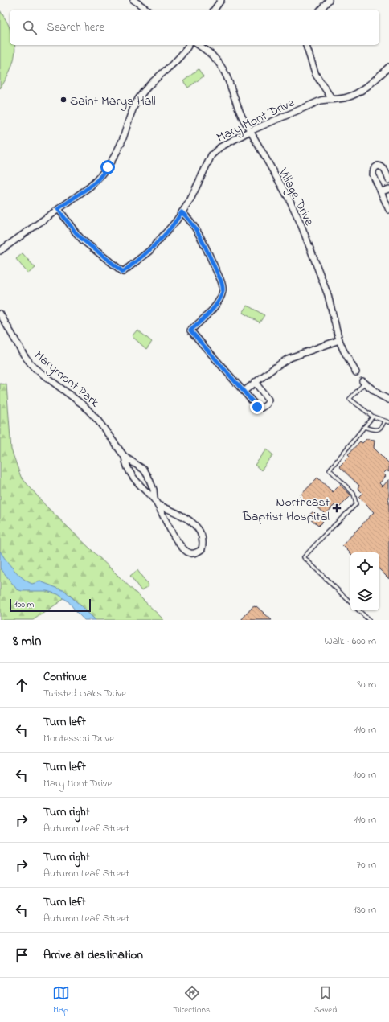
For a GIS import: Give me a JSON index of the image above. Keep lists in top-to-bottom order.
{
  "streets": {
    "street": ["Mary Mont Drive", "Village Drive", "Marymont Park"]
  },
  "crossings": [
    ["Mary Mont Drive", "Village Drive"]
  ],
  "places": {
    "other": ["Saint Marys Hall"],
    "health": ["Northeast Baptist Hospital"]
  },
  "scale_bar": "100 m",
  "page": {
    "search": "Search here",
    "scale": "100 m",
    "heading": ["8 min", "Walk · 600 m"],
    "list": [
      ["Continue", "Twisted Oaks Drive", "80 m"],
      ["Turn left", "Montessori Drive", "110 m"],
      ["Turn left", "Mary Mont Drive", "100 m"],
      ["Turn right", "Autumn Leaf Street", "110 m"],
      ["Turn right", "Autumn Leaf Street", "70 m"],
      ["Turn left", "Autumn Leaf Street", "130 m"],
      "Arrive at destination"
    ],
    "nav": ["Map", "Directions", "Saved"]
  }
}
